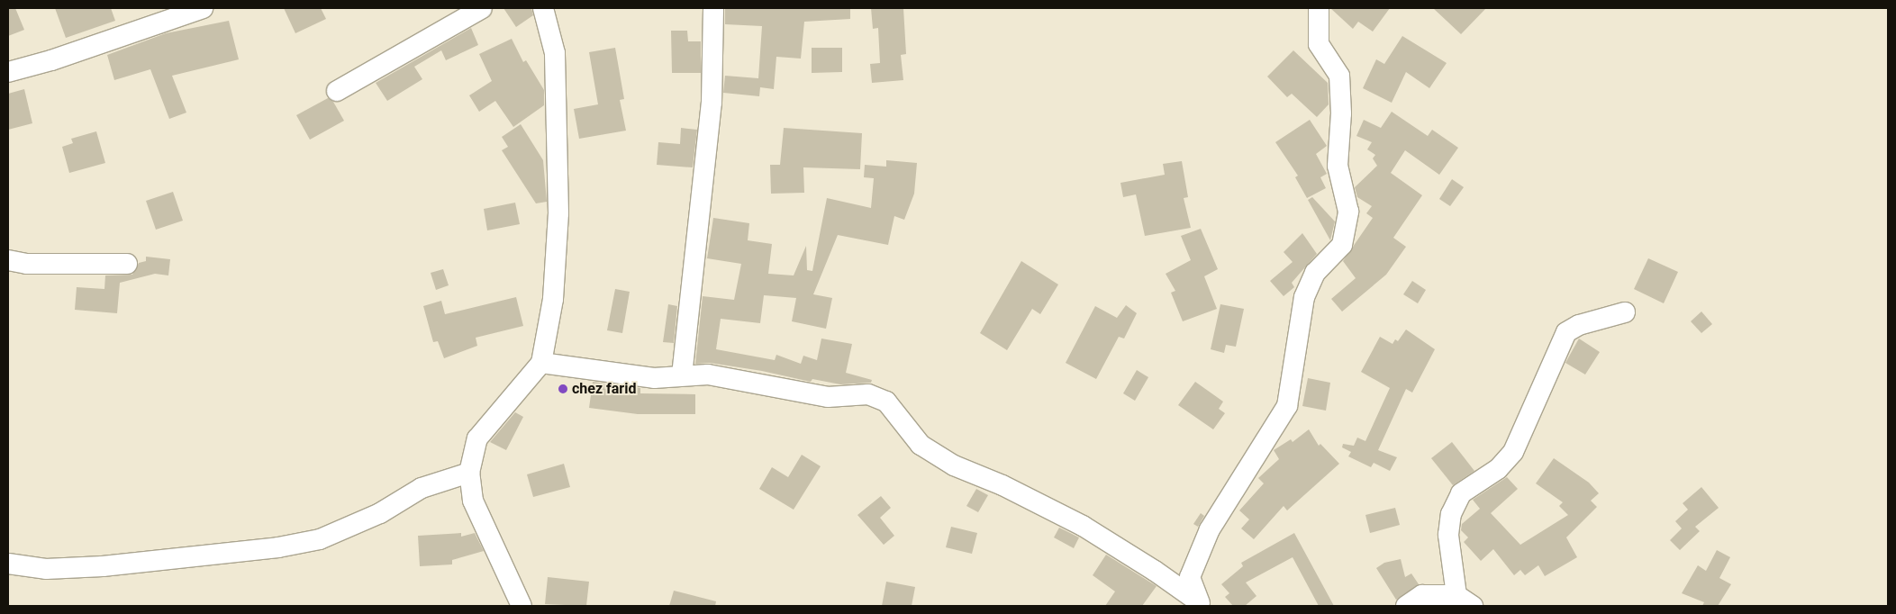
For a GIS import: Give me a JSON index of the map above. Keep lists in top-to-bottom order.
{
  "places": ["chez farid"]
}
